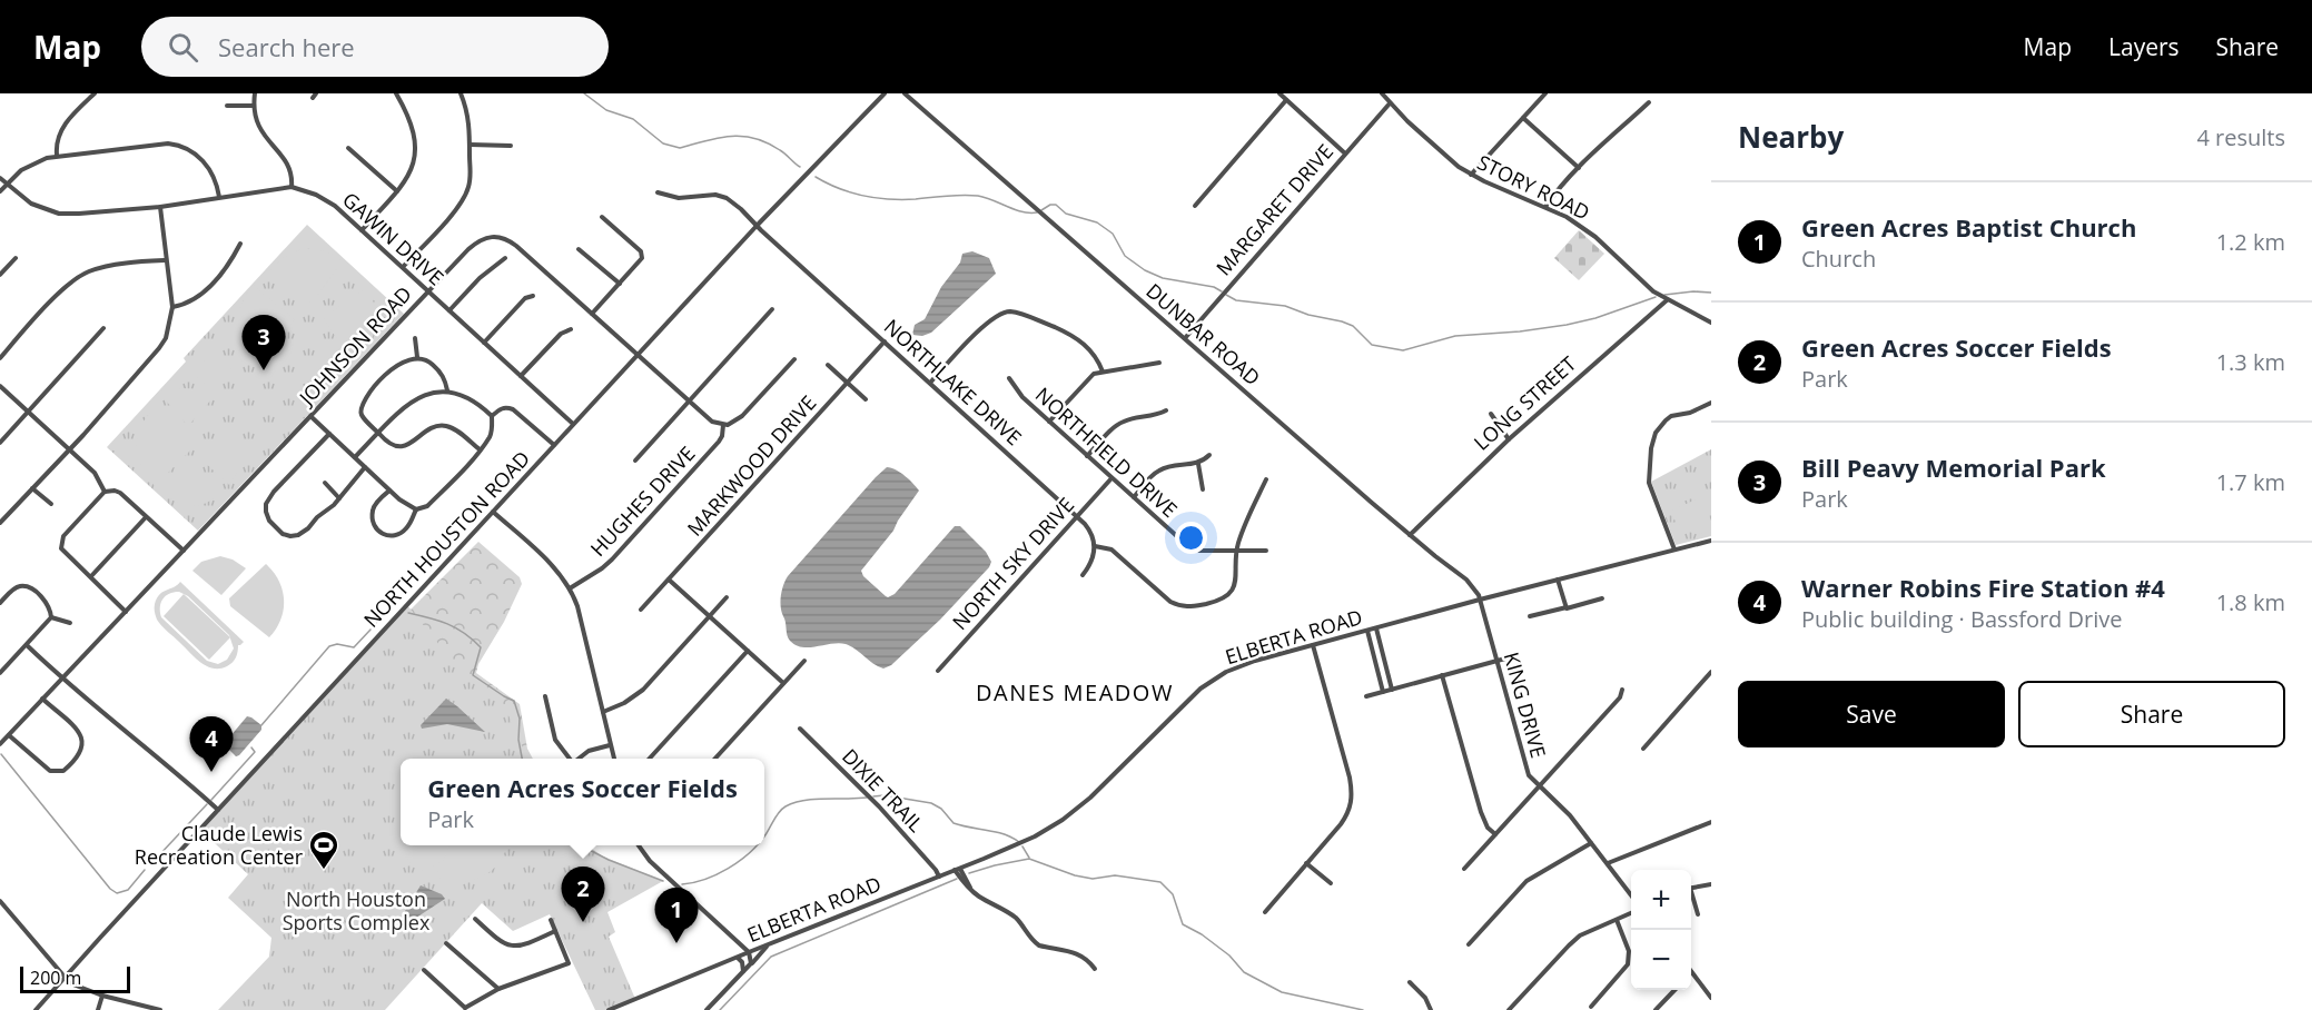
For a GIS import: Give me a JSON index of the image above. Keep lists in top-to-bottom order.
{
  "streets": {
    "street": [
      "STORY ROAD",
      "MARGARET DRIVE",
      "GAWIN DRIVE",
      "DUNBAR ROAD",
      "JOHNSON ROAD",
      "NORTHLAKE DRIVE",
      "LONG STREET",
      "NORTHFIELD DRIVE",
      "MARKWOOD DRIVE",
      "HUGHES DRIVE",
      "NORTH HOUSTON ROAD",
      "NORTH SKY DRIVE",
      "ELBERTA ROAD",
      "KING DRIVE",
      "DIXIE TRAIL"
    ]
  },
  "crossings": [
    ["STORY ROAD", "MARGARET DRIVE"],
    ["STORY ROAD", "LONG STREET"],
    ["MARGARET DRIVE", "DUNBAR ROAD"],
    ["GAWIN DRIVE", "JOHNSON ROAD"],
    ["GAWIN DRIVE", "NORTH HOUSTON ROAD"],
    ["DUNBAR ROAD", "LONG STREET"],
    ["DUNBAR ROAD", "ELBERTA ROAD"],
    ["DUNBAR ROAD", "KING DRIVE"],
    ["JOHNSON ROAD", "HUGHES DRIVE"],
    ["JOHNSON ROAD", "NORTH HOUSTON ROAD"],
    ["NORTHLAKE DRIVE", "MARKWOOD DRIVE"],
    ["NORTHLAKE DRIVE", "NORTH HOUSTON ROAD"],
    ["NORTHLAKE DRIVE", "NORTH SKY DRIVE"],
    ["NORTHFIELD DRIVE", "NORTH SKY DRIVE"],
    ["ELBERTA ROAD", "KING DRIVE"],
    ["ELBERTA ROAD", "DIXIE TRAIL"]
  ],
  "districts": ["DANES MEADOW"],
  "parks": ["North Houston Sports Complex"],
  "places": {
    "sports": ["Claude Lewis Recreation Center"]
  },
  "scale_bar": "200 m",
  "page": {
    "header": "Map",
    "search": "Search here",
    "nav": ["Map", "Layers", "Share"],
    "heading": ["Nearby", "4 results"],
    "list": [
      {
        "mark": "1",
        "name": "Green Acres Baptist Church",
        "note": "Church",
        "value": "1.2 km"
      },
      {
        "mark": "2",
        "name": "Green Acres Soccer Fields",
        "note": "Park",
        "value": "1.3 km"
      },
      {
        "mark": "3",
        "name": "Bill Peavy Memorial Park",
        "note": "Park",
        "value": "1.7 km"
      },
      {
        "mark": "4",
        "name": "Warner Robins Fire Station #4",
        "note": "Public building · Bassford Drive",
        "value": "1.8 km"
      }
    ],
    "pins": [
      "3",
      "4",
      "2",
      "1"
    ],
    "buttons": ["Save", "Share"],
    "popup": ["Green Acres Soccer Fields", "Park"],
    "map_buttons": ["+", "−"],
    "scale": "200 m"
  }
}
